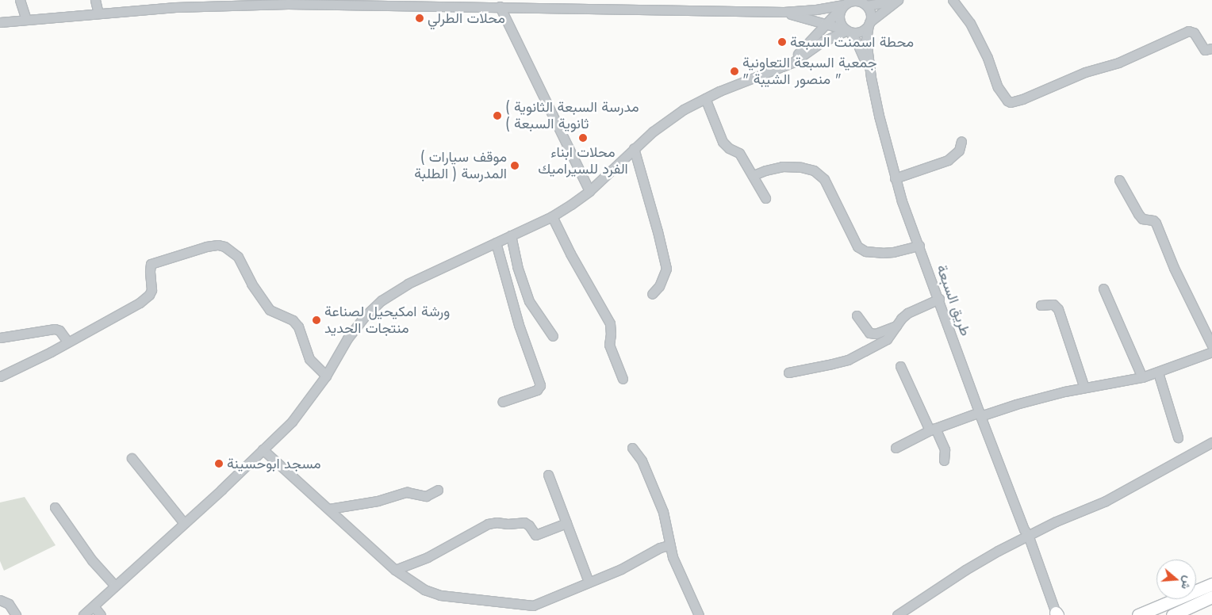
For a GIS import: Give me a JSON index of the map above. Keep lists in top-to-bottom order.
{
  "streets": {
    "street": ["طريق السبعة"]
  },
  "places": [
    "محلات الطرلي",
    "محطة اسمنت السبعة",
    "جمعية السبعة التعاونية \" منصور الشيبة \"",
    "( مدرسة السبعة الثانوية ( ثانوية السبعة",
    "محلات ابناء الفرد للسيراميك",
    "( موقف سيارات المدرسة ( الطلبة",
    "ورشة امكيحيل لصناعة منتجات الحديد",
    "مسجد ابوحسينة"
  ],
  "north": "right"
}
